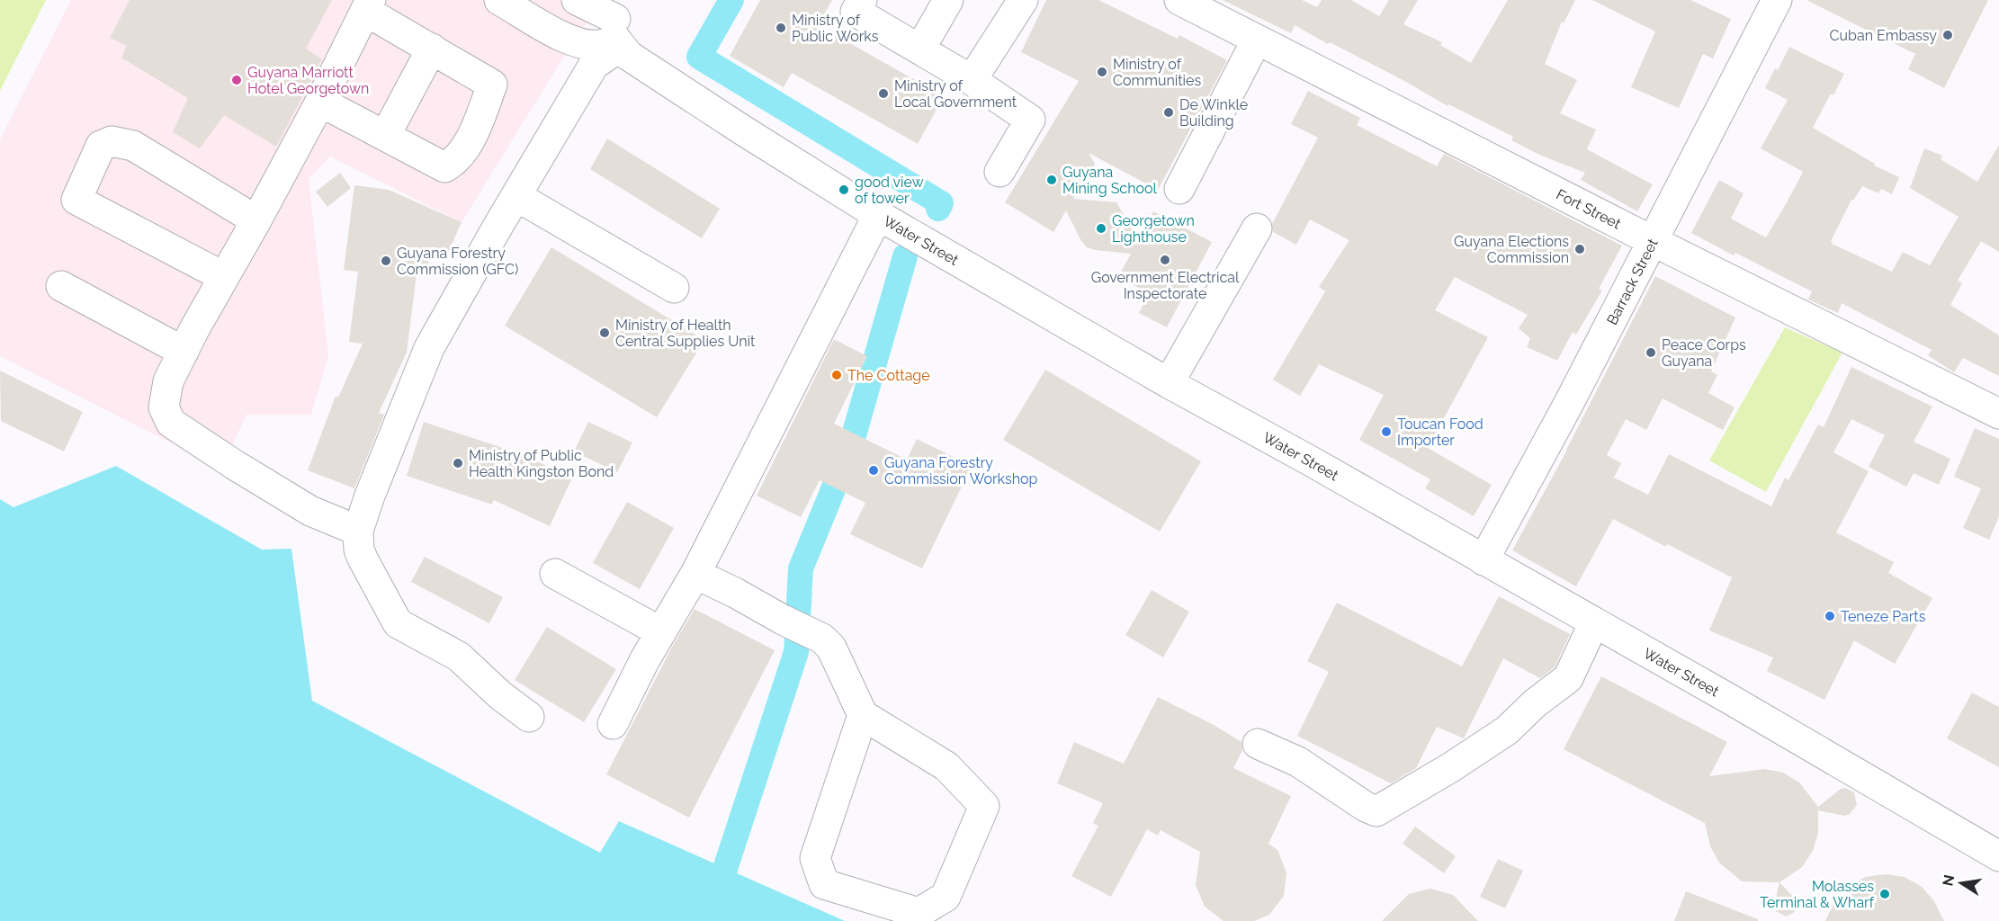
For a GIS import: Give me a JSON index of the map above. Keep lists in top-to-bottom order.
{
  "streets": {
    "street": ["Fort Street", "Water Street", "Barrack Street"]
  },
  "crossings": [
    ["Fort Street", "Barrack Street"],
    ["Water Street", "Barrack Street"]
  ],
  "places": [
    "Ministry of Public Works",
    "Cuban Embassy",
    "Ministry of Communities",
    "Guyana Marriott Hotel Georgetown",
    "Ministry of Local Government",
    "De Winkle Building",
    "Guyana Mining School",
    "good view of tower",
    "Georgetown Lighthouse",
    "Guyana Elections Commission",
    "Government Electrical Inspectorate",
    "Guyana Forestry Commission (GFC)",
    "Ministry of Health Central Supplies Unit",
    "Peace Corps Guyana",
    "The Cottage",
    "Toucan Food Importer",
    "Ministry of Public Health Kingston Bond",
    "Guyana Forestry Commission Workshop",
    "Teneze Parts",
    "Molasses Terminal & Wharf"
  ],
  "north": "left"
}
